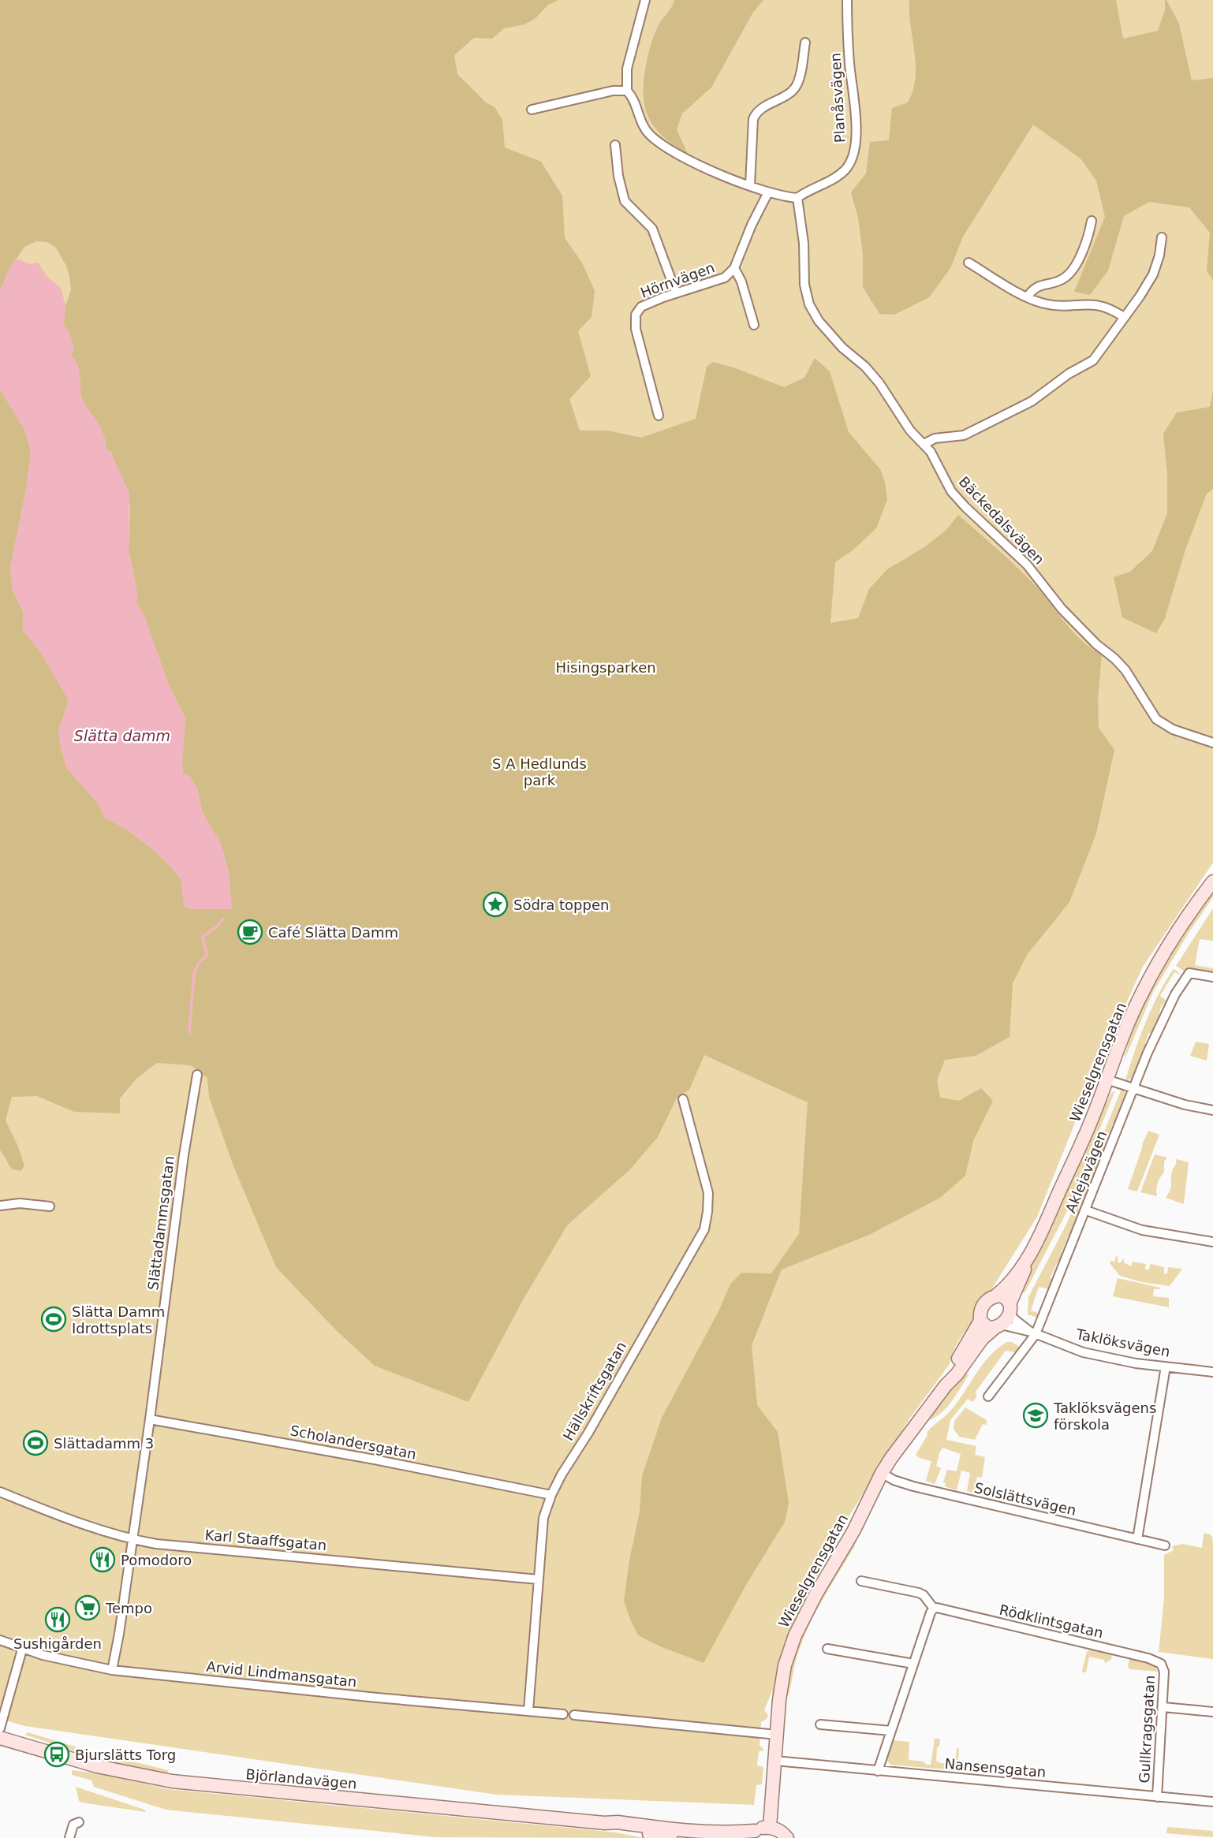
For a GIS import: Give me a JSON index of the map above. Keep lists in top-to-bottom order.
{
  "streets": {
    "street": [
      "Planåsvägen",
      "Hörnvägen",
      "Bäckedalsvägen",
      "Wieselgrensgatan",
      "Aklejavägen",
      "Slättadammsgatan",
      "Taklöksvägen",
      "Hällskriftsgatan",
      "Scholandersgatan",
      "Solslättsvägen",
      "Karl Staaffsgatan",
      "Rödklintsgatan",
      "Arvid Lindmansgatan",
      "Gullkragsgatan",
      "Nansensgatan",
      "Björlandavägen"
    ]
  },
  "crossings": [
    ["Planåsvägen", "Bäckedalsvägen"],
    ["Wieselgrensgatan", "Taklöksvägen"],
    ["Wieselgrensgatan", "Solslättsvägen"],
    ["Wieselgrensgatan", "Nansensgatan"],
    ["Wieselgrensgatan", "Björlandavägen"],
    ["Aklejavägen", "Taklöksvägen"],
    ["Slättadammsgatan", "Scholandersgatan"],
    ["Slättadammsgatan", "Karl Staaffsgatan"],
    ["Slättadammsgatan", "Arvid Lindmansgatan"],
    ["Hällskriftsgatan", "Scholandersgatan"],
    ["Hällskriftsgatan", "Karl Staaffsgatan"],
    ["Hällskriftsgatan", "Arvid Lindmansgatan"],
    ["Rödklintsgatan", "Gullkragsgatan"],
    ["Gullkragsgatan", "Nansensgatan"]
  ],
  "water": ["Slätta damm"],
  "parks": ["Hisingsparken", "S A Hedlunds park"],
  "places": {
    "place": ["Södra toppen"],
    "cafe": ["Café Slätta Damm"],
    "sports": ["Slätta Damm Idrottsplats", "Slättadamm 3"],
    "school or university": ["Taklöksvägens förskola"],
    "restaurant": ["Pomodoro", "Sushigården"],
    "supermarket": ["Tempo"],
    "bus stop": ["Bjurslätts Torg"]
  }
}
